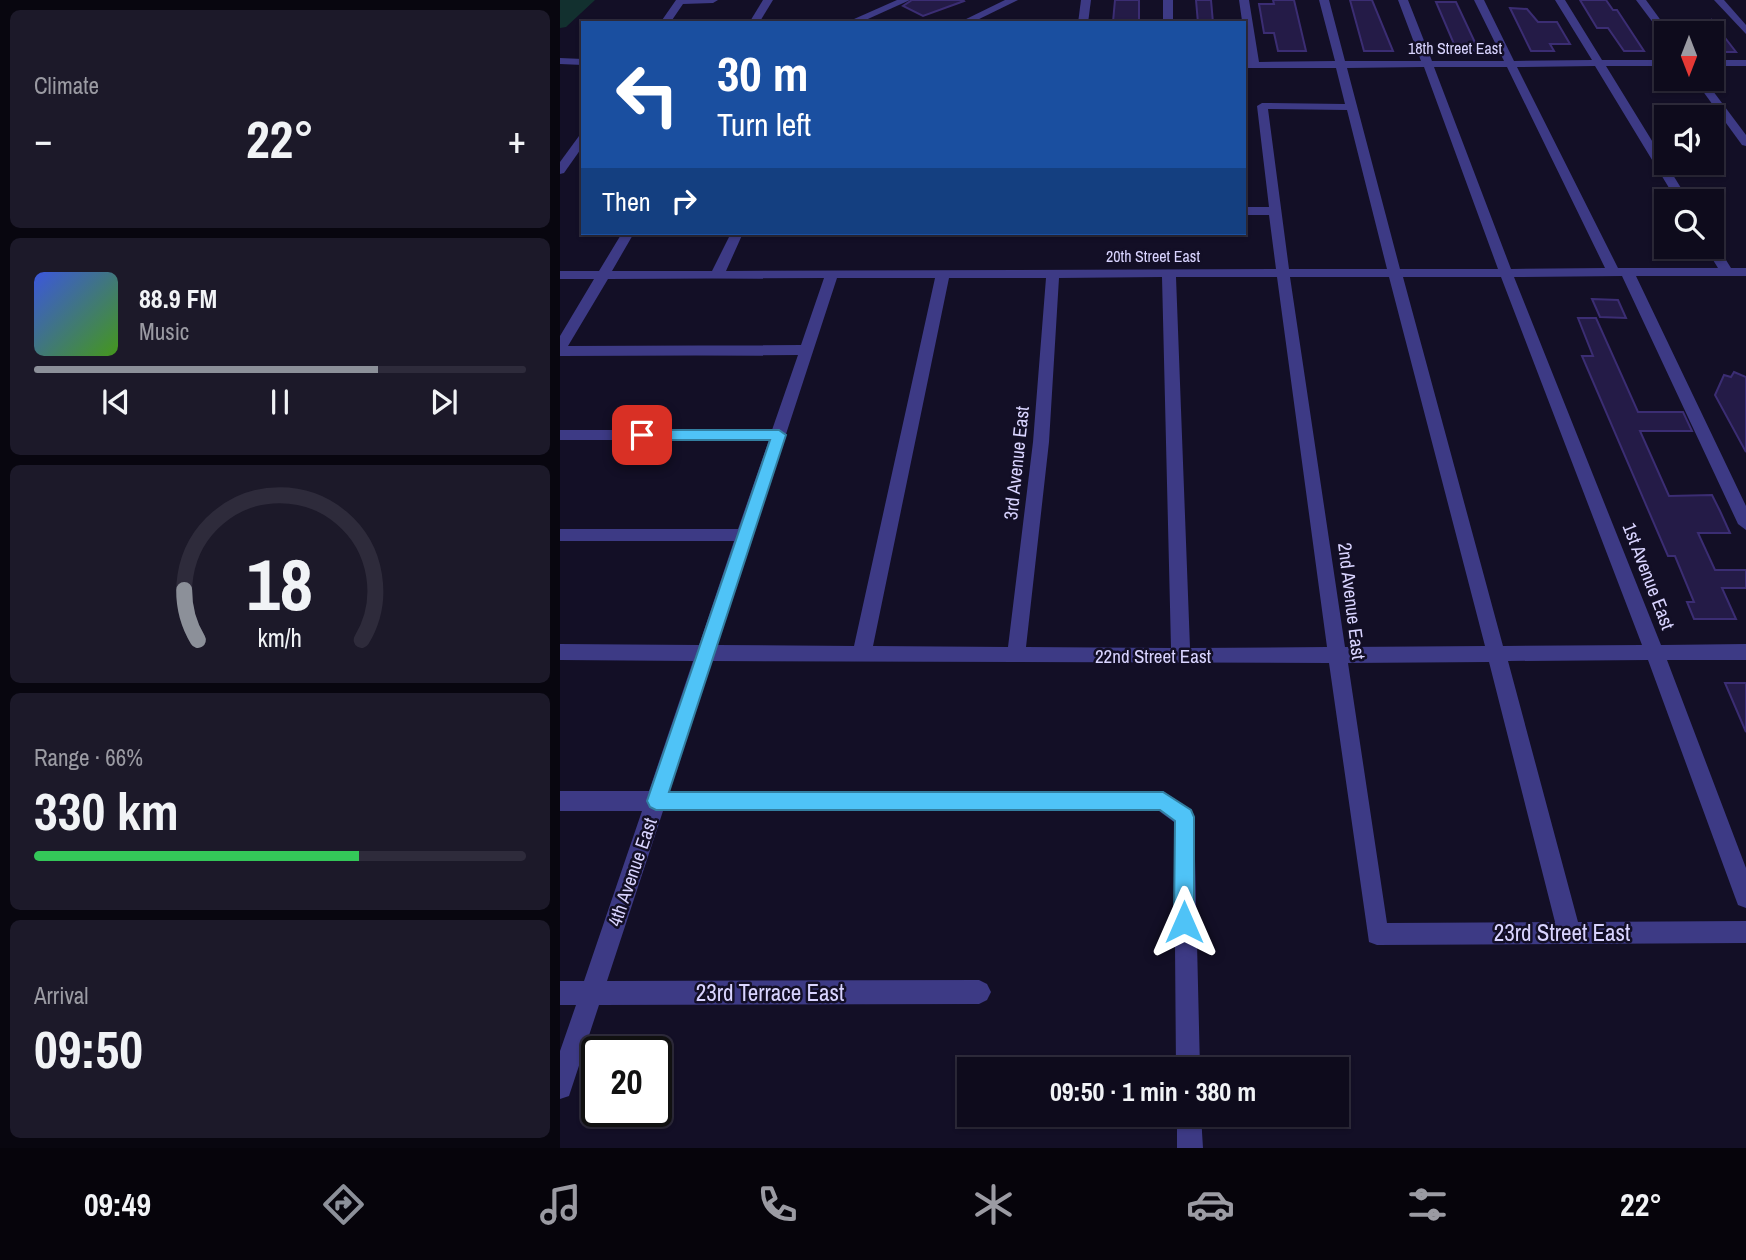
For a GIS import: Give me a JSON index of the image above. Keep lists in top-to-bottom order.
{
  "streets": {
    "street": [
      "18th Street East",
      "20th Street East",
      "3rd Avenue East",
      "1st Avenue East",
      "2nd Avenue East",
      "22nd Street East",
      "4th Avenue East",
      "23rd Street East",
      "23rd Terrace East"
    ]
  },
  "crossings": [
    ["18th Street East", "1st Avenue East"],
    ["20th Street East", "3rd Avenue East"],
    ["20th Street East", "1st Avenue East"],
    ["20th Street East", "2nd Avenue East"],
    ["20th Street East", "4th Avenue East"],
    ["3rd Avenue East", "22nd Street East"],
    ["1st Avenue East", "22nd Street East"],
    ["2nd Avenue East", "22nd Street East"],
    ["2nd Avenue East", "23rd Street East"],
    ["22nd Street East", "4th Avenue East"],
    ["4th Avenue East", "23rd Terrace East"]
  ],
  "north": "bottom",
  "page": {
    "tile": [
      "Climate",
      ["Range · 66%", "330 km"],
      ["Arrival", "09:50"]
    ],
    "turn": ["30 m", "Turn left"],
    "heat": ["−", "22°", "+"],
    "then": "Then",
    "song": ["88.9 FM", "Music"],
    "limit": "20",
    "trip": "09:50 · 1 min · 380 m",
    "tabs": ["09:49", "22°"],
    "gauge": ["18", "km/h"]
  }
}
